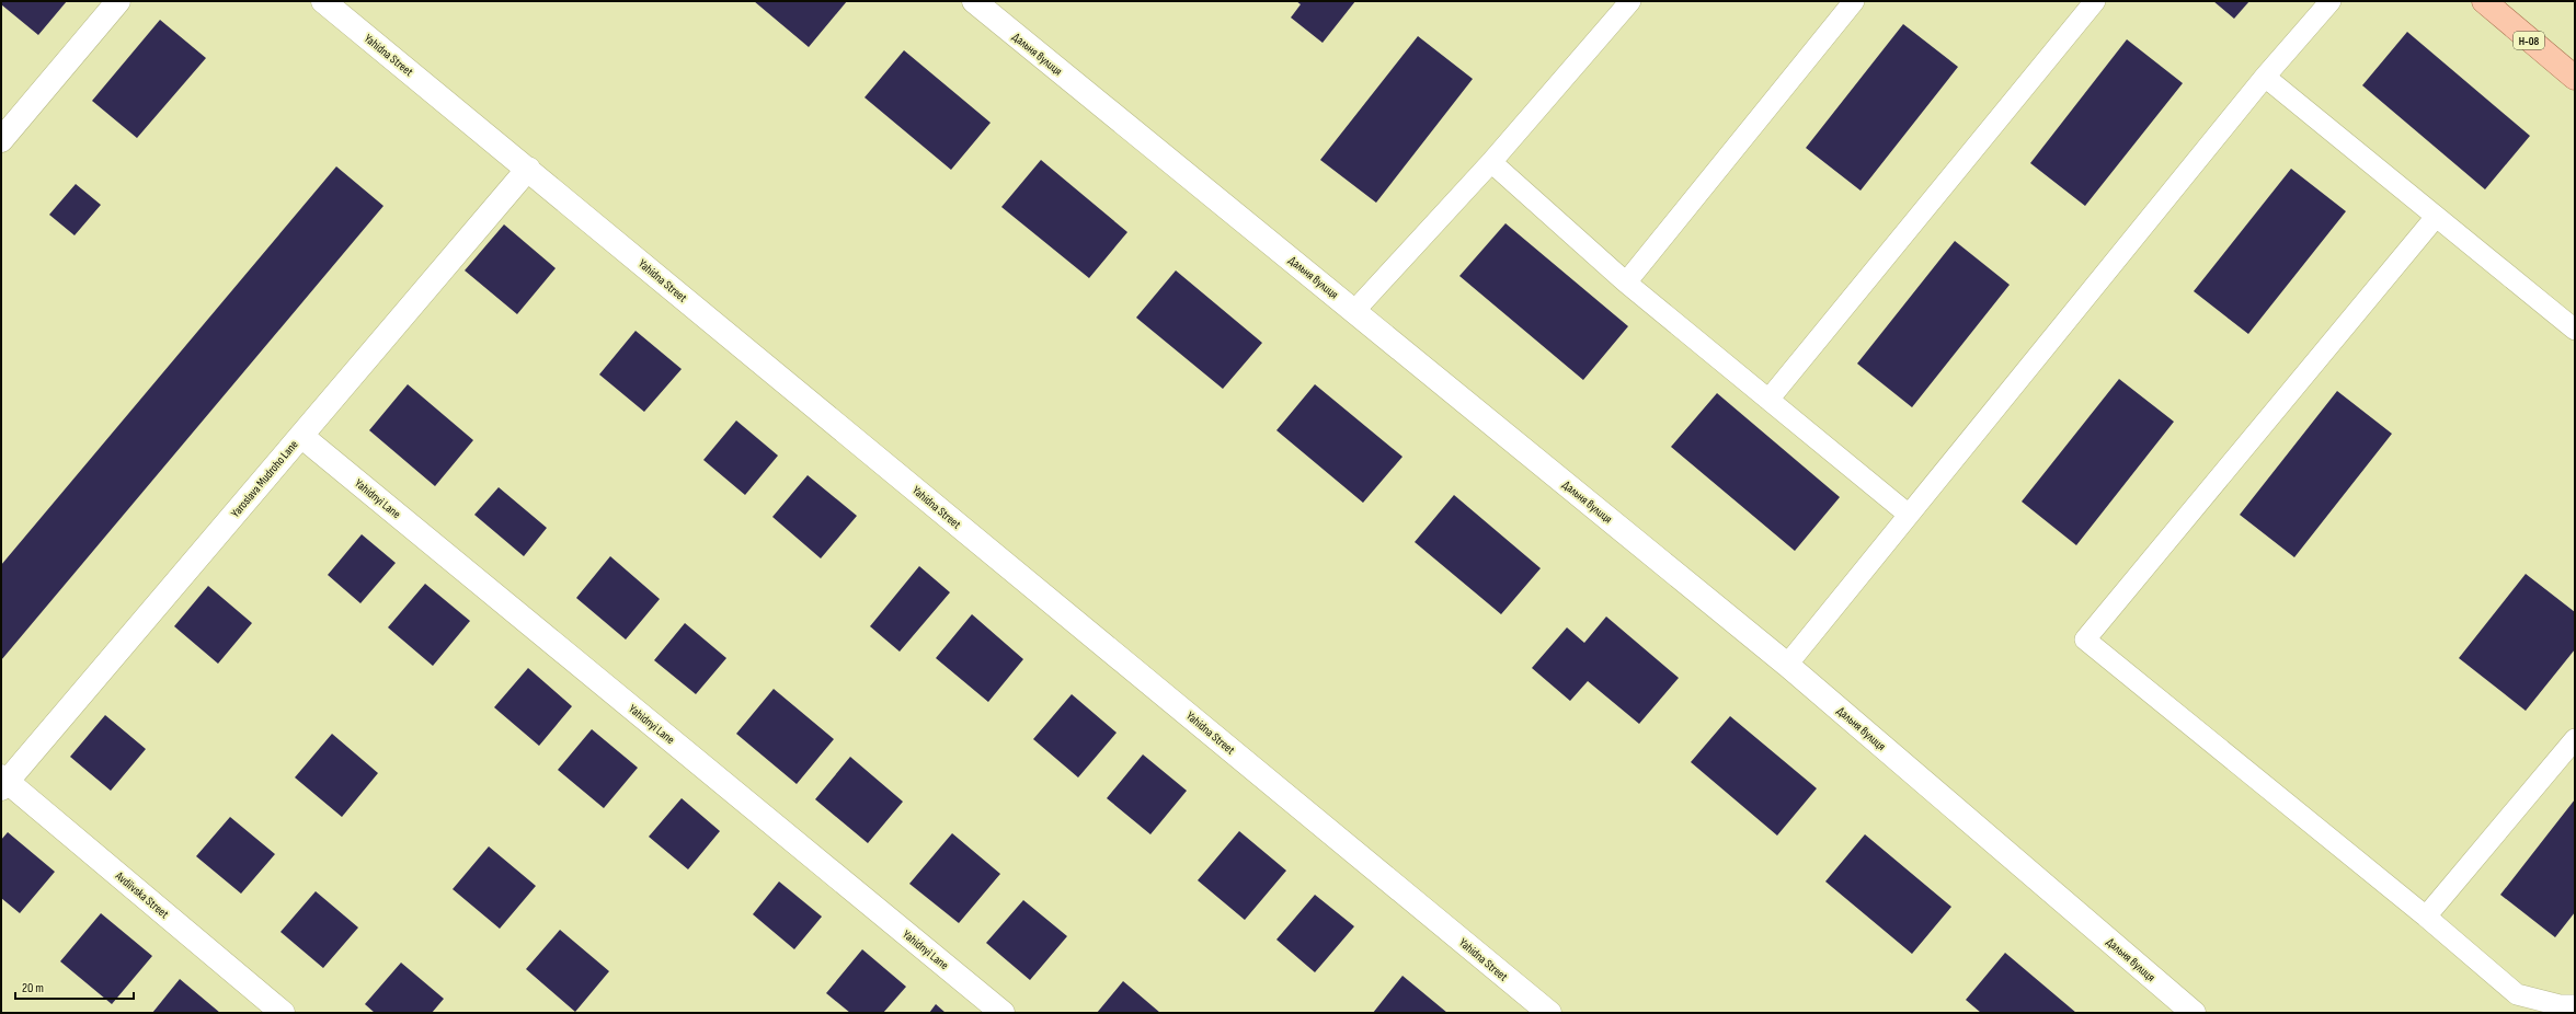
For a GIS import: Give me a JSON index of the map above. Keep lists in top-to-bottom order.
{
  "streets": {
    "main road": ["Н-08"],
    "street": [
      "Дальня вулиця",
      "Yahidna Street",
      "Yaroslava Mudroho Lane",
      "Yahidnyi Lane",
      "Avdiivska Street"
    ]
  },
  "crossings": [
    ["Yahidna Street", "Yaroslava Mudroho Lane"],
    ["Yaroslava Mudroho Lane", "Yahidnyi Lane"],
    ["Yaroslava Mudroho Lane", "Avdiivska Street"]
  ],
  "scale_bar": "20 m"
}
